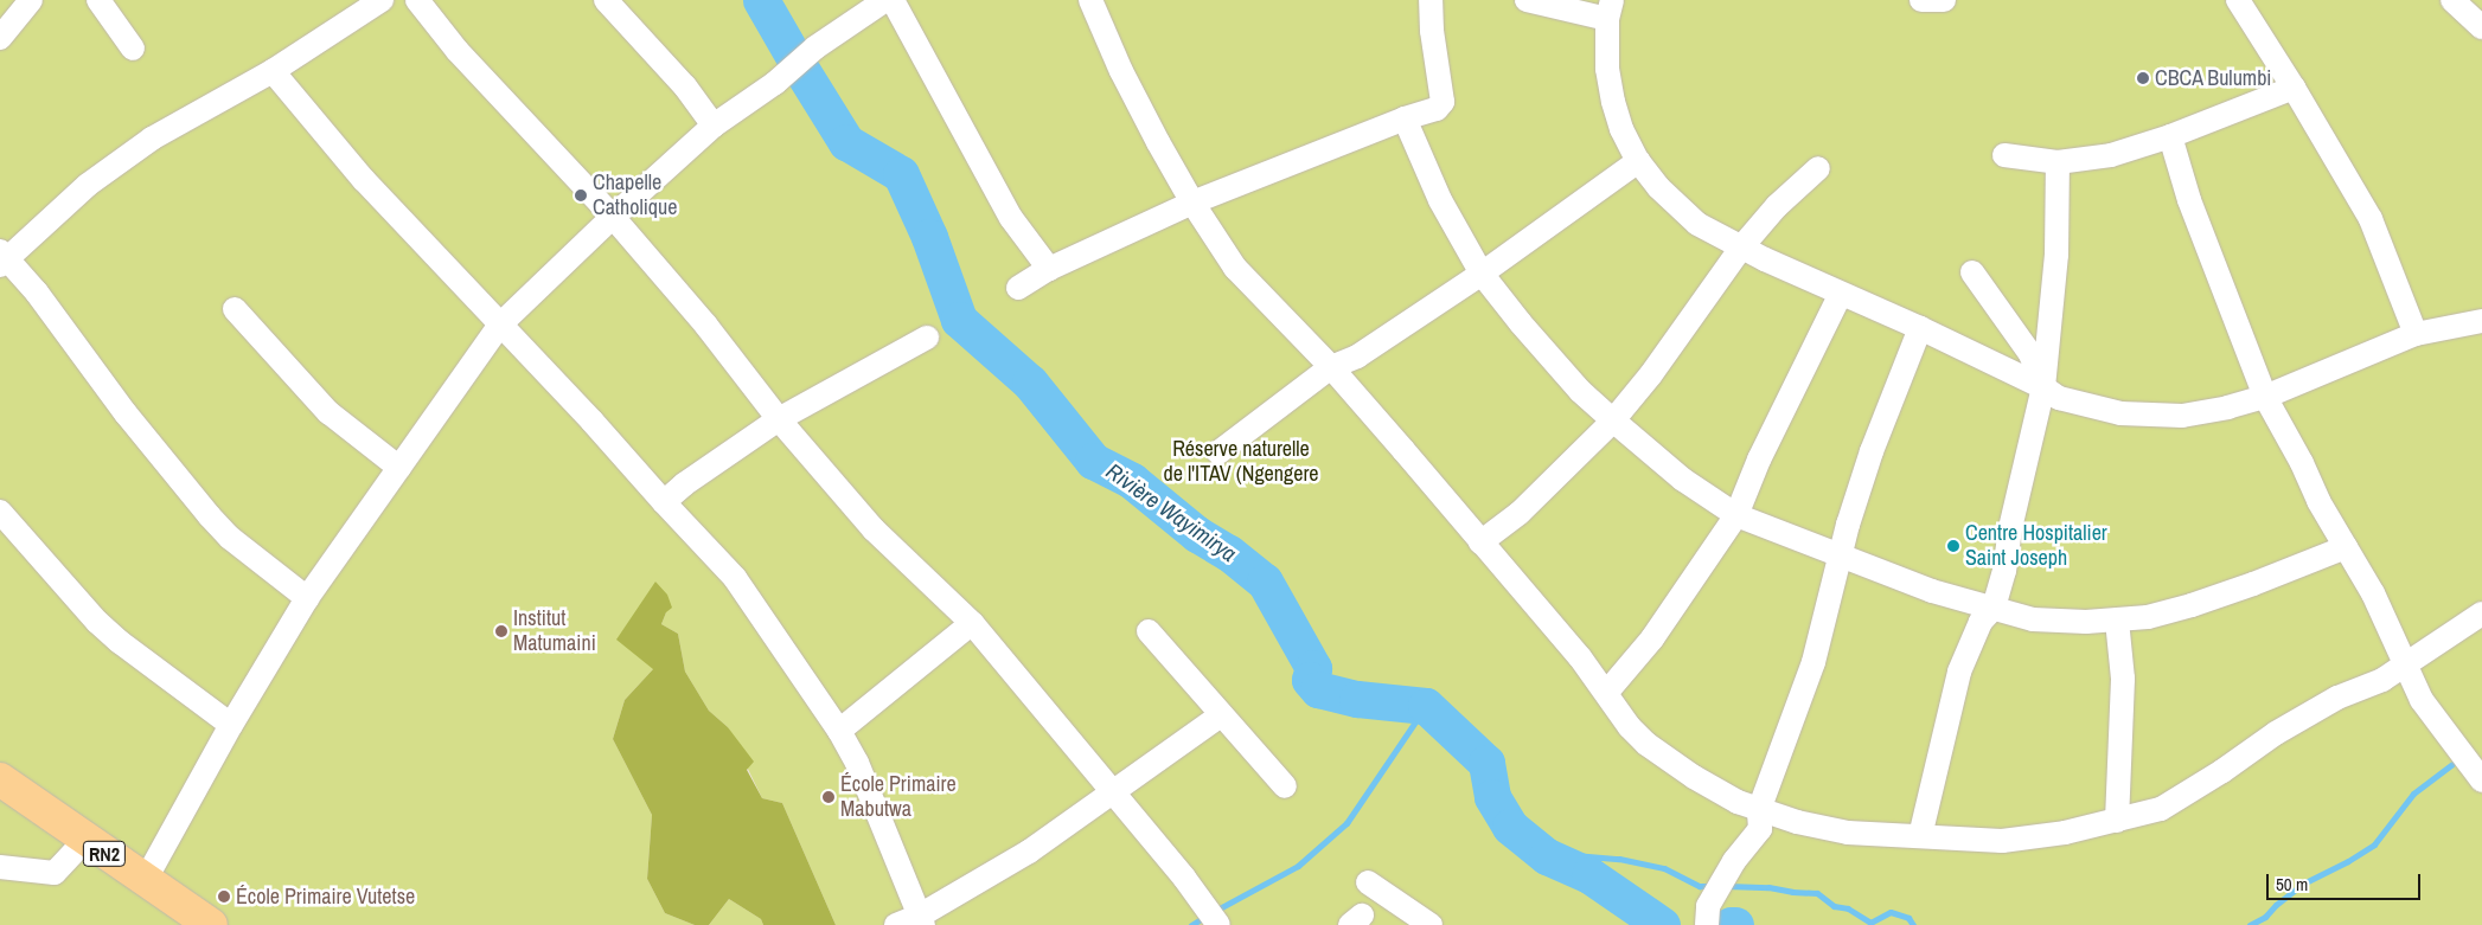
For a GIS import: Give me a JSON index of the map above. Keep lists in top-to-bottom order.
{
  "streets": {
    "highway": ["RN2"]
  },
  "water": ["Rivière Wayimirya"],
  "parks": ["Réserve naturelle de l'ITAV (Ngengere"],
  "places": [
    "CBCA Bulumbi",
    "Chapelle Catholique",
    "Centre Hospitalier Saint Joseph",
    "Institut Matumaini",
    "École Primaire Mabutwa",
    "École Primaire Vutetse"
  ],
  "scale_bar": "50 m"
}
